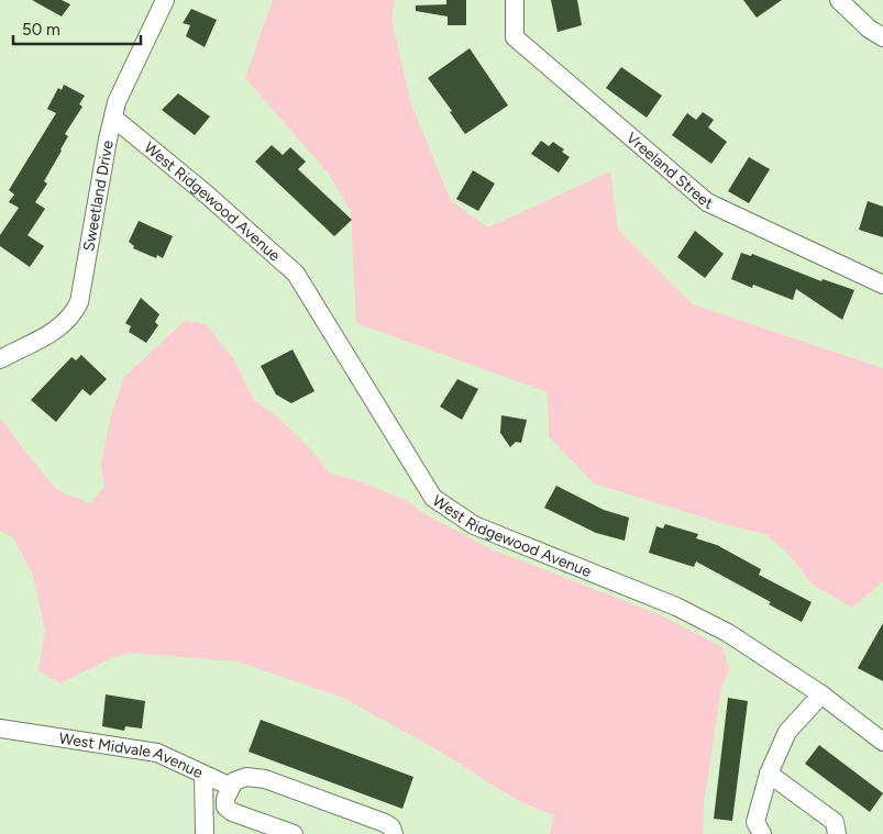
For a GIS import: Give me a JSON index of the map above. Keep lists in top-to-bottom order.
{
  "streets": {
    "street": [
      "Vreeland Street",
      "Sweetland Drive",
      "West Ridgewood Avenue",
      "West Midvale Avenue"
    ]
  },
  "crossings": [
    ["Sweetland Drive", "West Ridgewood Avenue"]
  ],
  "scale_bar": "50 m"
}
